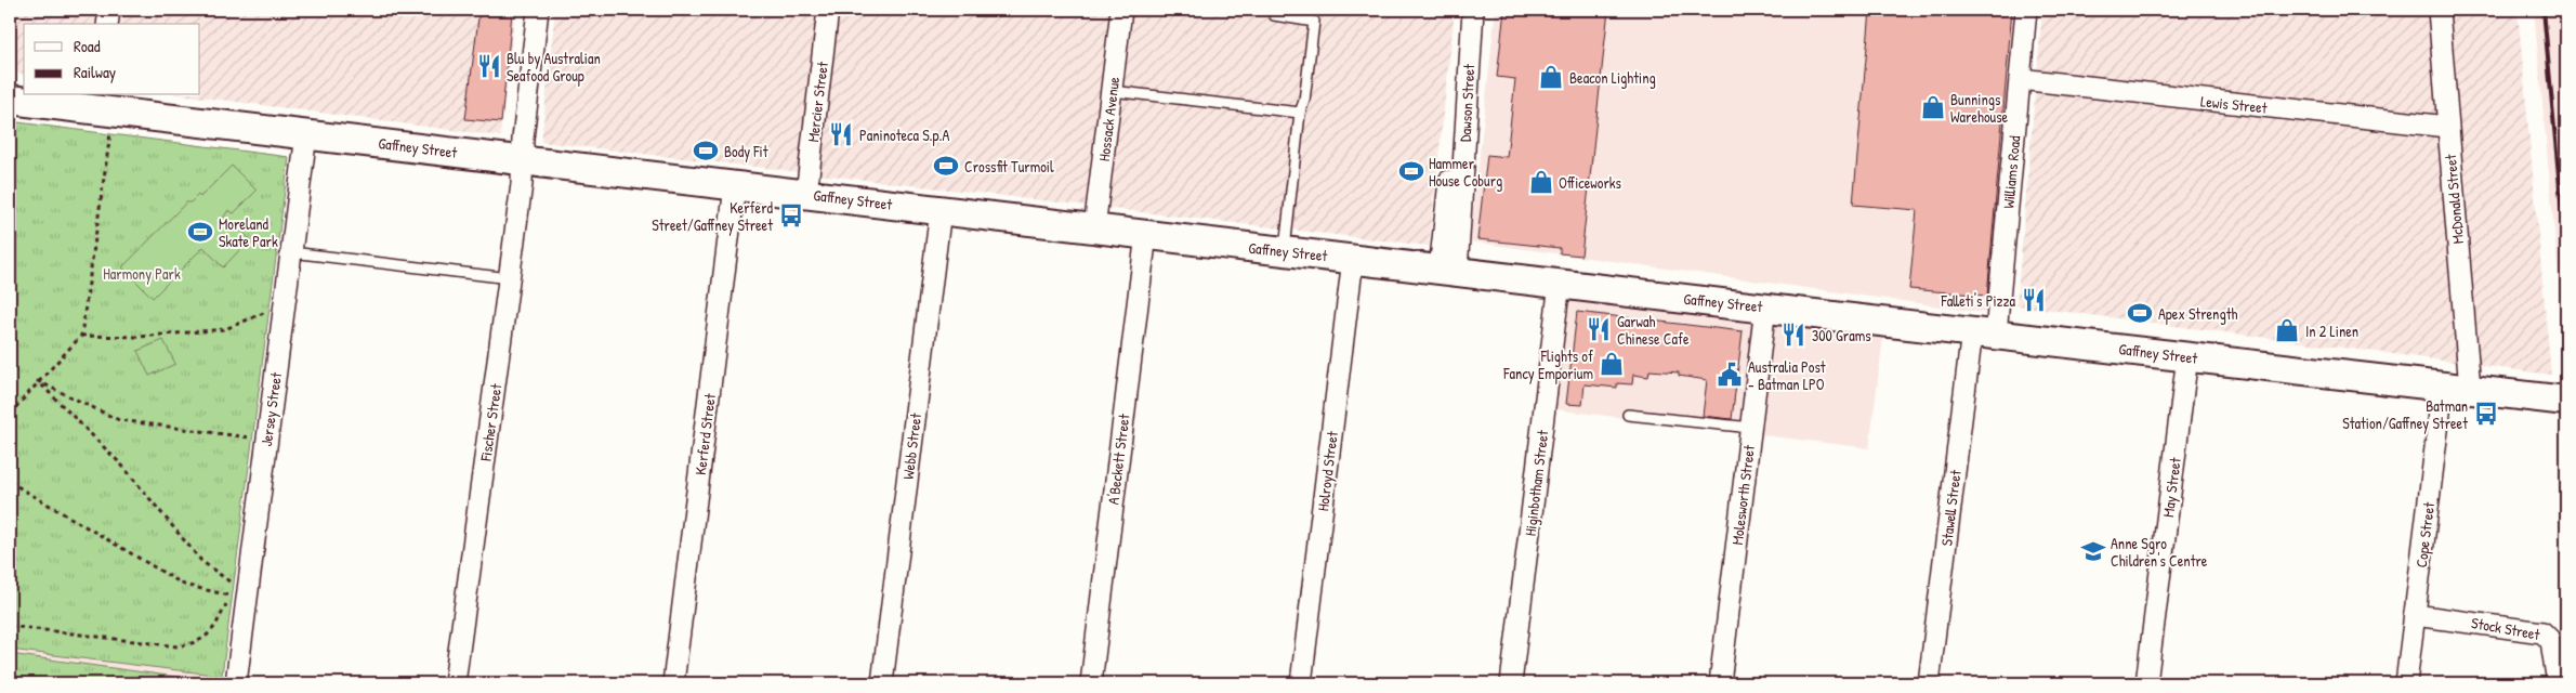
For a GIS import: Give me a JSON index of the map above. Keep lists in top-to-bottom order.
{
  "streets": {
    "main road": ["Gaffney Street"],
    "street": [
      "Mercier Street",
      "Dawson Street",
      "Lewis Street",
      "Hossack Avenue",
      "Williams Road",
      "McDonald Street",
      "Jersey Street",
      "Fischer Street",
      "Kerferd Street",
      "Webb Street",
      "A'Beckett Street",
      "Holroyd Street",
      "Higinbotham Street",
      "May Street",
      "Molesworth Street",
      "Stawell Street",
      "Cope Street",
      "Stock Street"
    ]
  },
  "crossings": [
    ["Mercier Street", "Gaffney Street"],
    ["Dawson Street", "Gaffney Street"],
    ["Lewis Street", "Williams Road"],
    ["Lewis Street", "McDonald Street"],
    ["Hossack Avenue", "Gaffney Street"],
    ["Gaffney Street", "Williams Road"],
    ["Gaffney Street", "McDonald Street"],
    ["Gaffney Street", "Jersey Street"],
    ["Gaffney Street", "Fischer Street"],
    ["Gaffney Street", "Kerferd Street"],
    ["Gaffney Street", "Webb Street"],
    ["Gaffney Street", "A'Beckett Street"],
    ["Gaffney Street", "Holroyd Street"],
    ["Gaffney Street", "Higinbotham Street"],
    ["Gaffney Street", "May Street"],
    ["Gaffney Street", "Molesworth Street"],
    ["Gaffney Street", "Stawell Street"],
    ["Gaffney Street", "Cope Street"],
    ["Williams Road", "Stawell Street"],
    ["McDonald Street", "Cope Street"],
    ["Cope Street", "Stock Street"]
  ],
  "parks": ["Harmony Park"],
  "places": {
    "restaurant": [
      "Blu by Australian Seafood Group",
      "Paninoteca S.p.A",
      "Falleti's Pizza",
      "Garwah Chinese Cafe",
      "300 Grams"
    ],
    "shop": [
      "Beacon Lighting",
      "Bunnings Warehouse",
      "Officeworks",
      "In 2 Linen",
      "Flights of Fancy Emporium"
    ],
    "sports": [
      "Body Fit",
      "Crossfit Turmoil",
      "Hammer House Coburg",
      "Moreland Skate Park",
      "Apex Strength"
    ],
    "bus stop": ["Kerferd Street/Gaffney Street", "Batman Station/Gaffney Street"],
    "public building": ["Australia Post - Batman LPO"],
    "school or university": ["Anne Sgro Children's Centre"]
  },
  "legend": ["Road", "Railway"]
}
